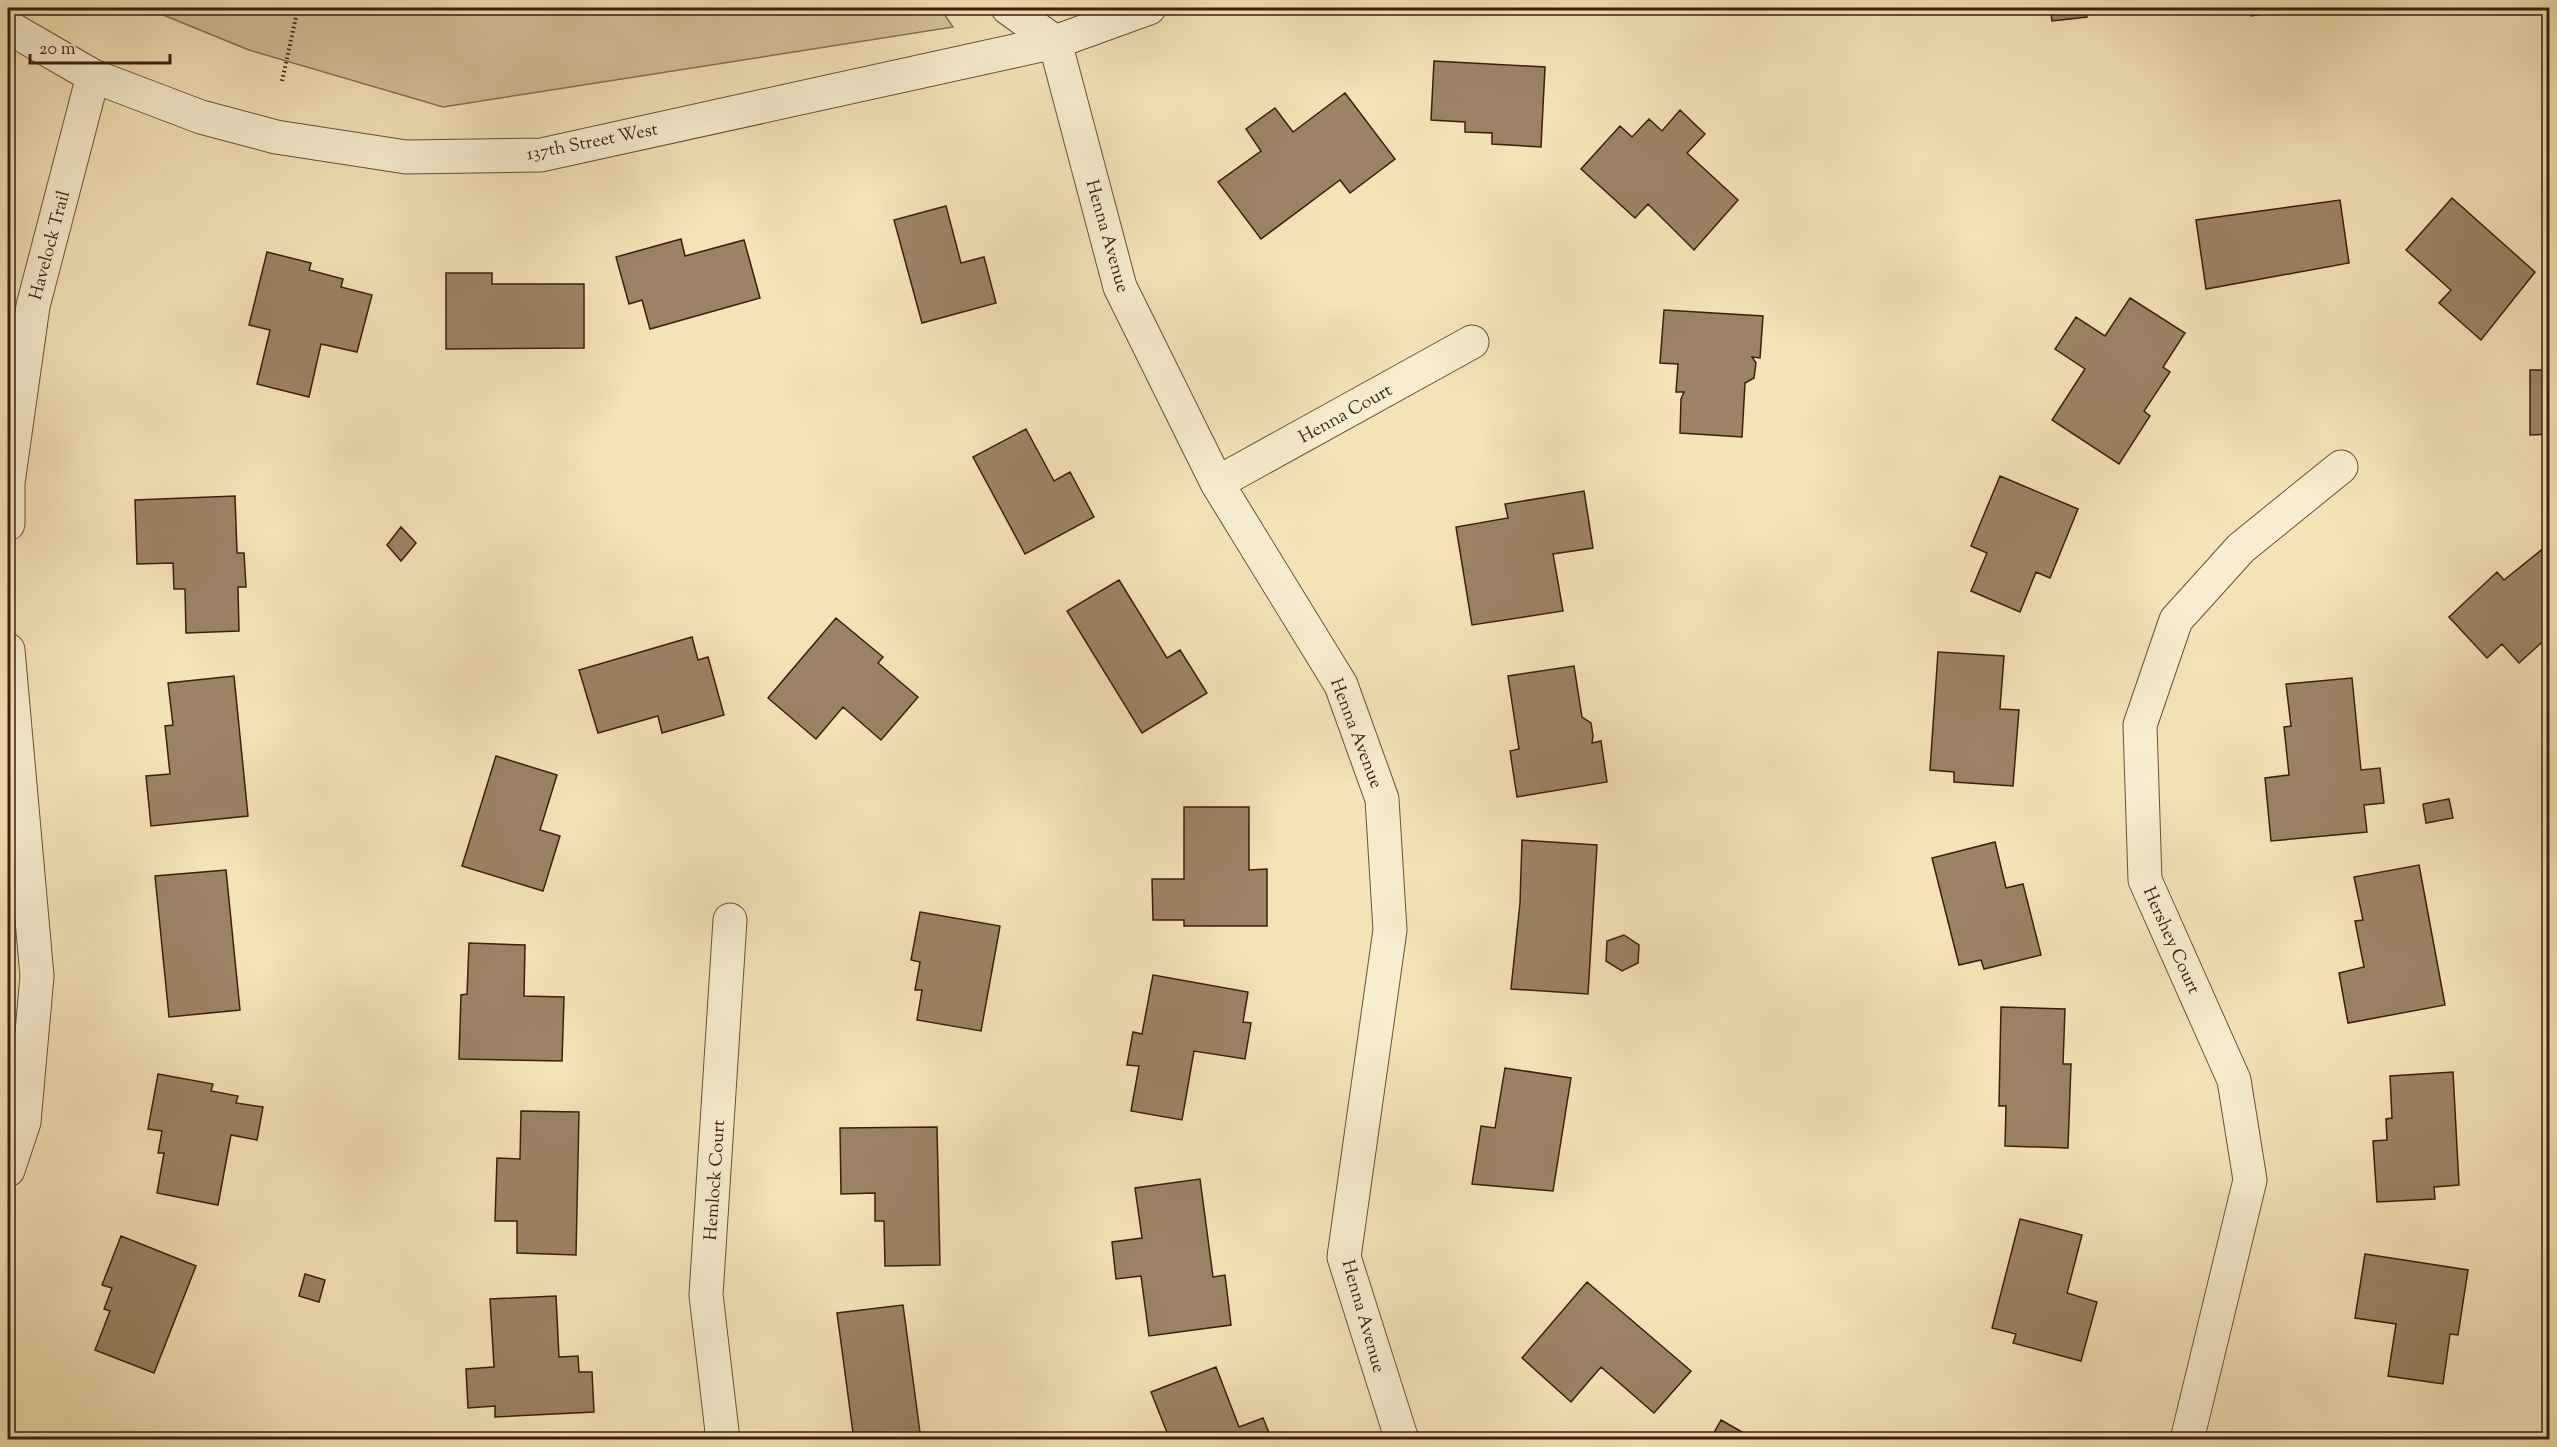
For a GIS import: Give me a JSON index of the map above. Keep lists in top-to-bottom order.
{
  "streets": {
    "street": [
      "137th Street West",
      "Henna Avenue",
      "Havelock Trail",
      "Henna Court",
      "Hershey Court",
      "Hemlock Court"
    ]
  },
  "crossings": [
    ["137th Street West", "Henna Avenue"],
    ["137th Street West", "Havelock Trail"],
    ["Henna Avenue", "Henna Court"]
  ],
  "scale_bar": "20 m"
}
